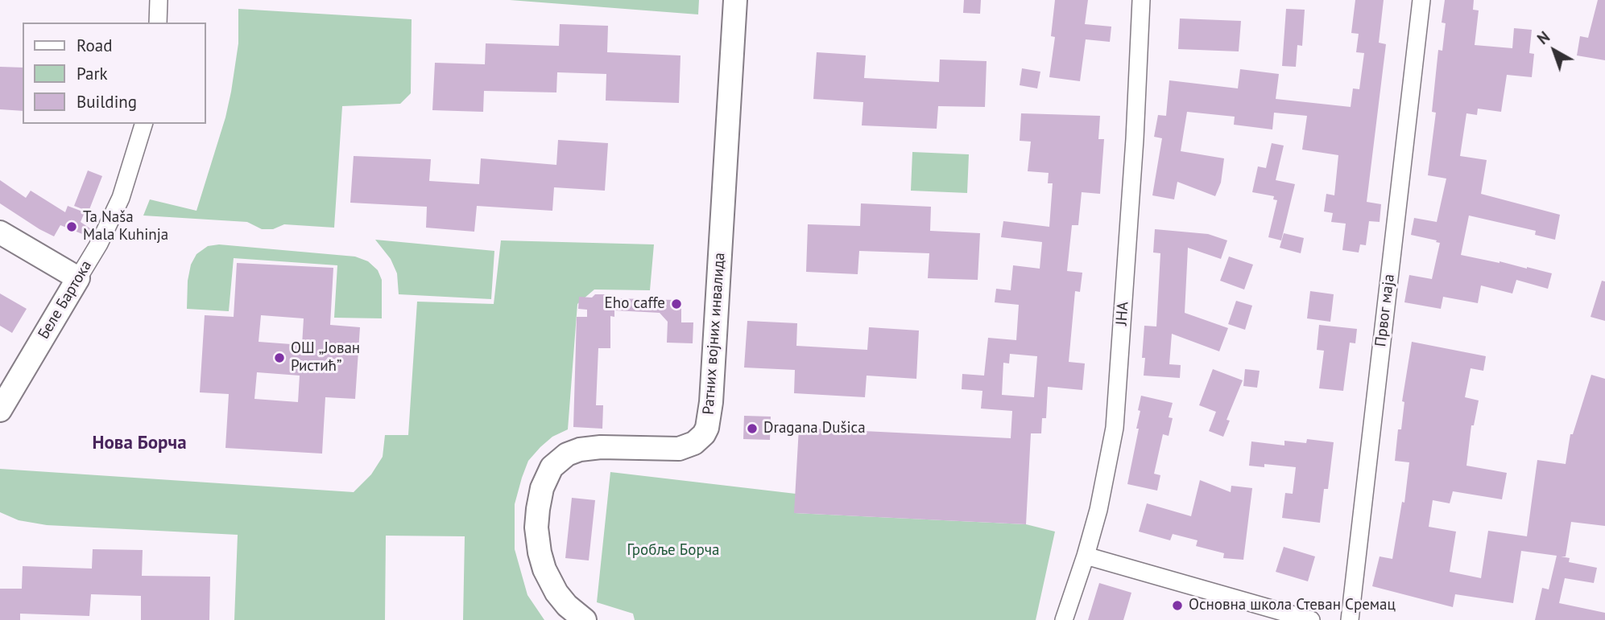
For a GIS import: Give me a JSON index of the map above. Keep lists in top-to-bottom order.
{
  "streets": {
    "street": [
      "Беле Бартока",
      "Првог маја",
      "ЈНА",
      "Ратних војних инвалида"
    ]
  },
  "districts": ["Нова Борча"],
  "parks": ["Гробље Борча"],
  "places": [
    "Ta Naša Mala Kuhinja",
    "Eho caffe",
    "ОШ „Јован Ристић”",
    "Dragana Dušica",
    "Основна школа Стеван Сремац"
  ],
  "legend": ["Road", "Park", "Building"],
  "north": "top left"
}
